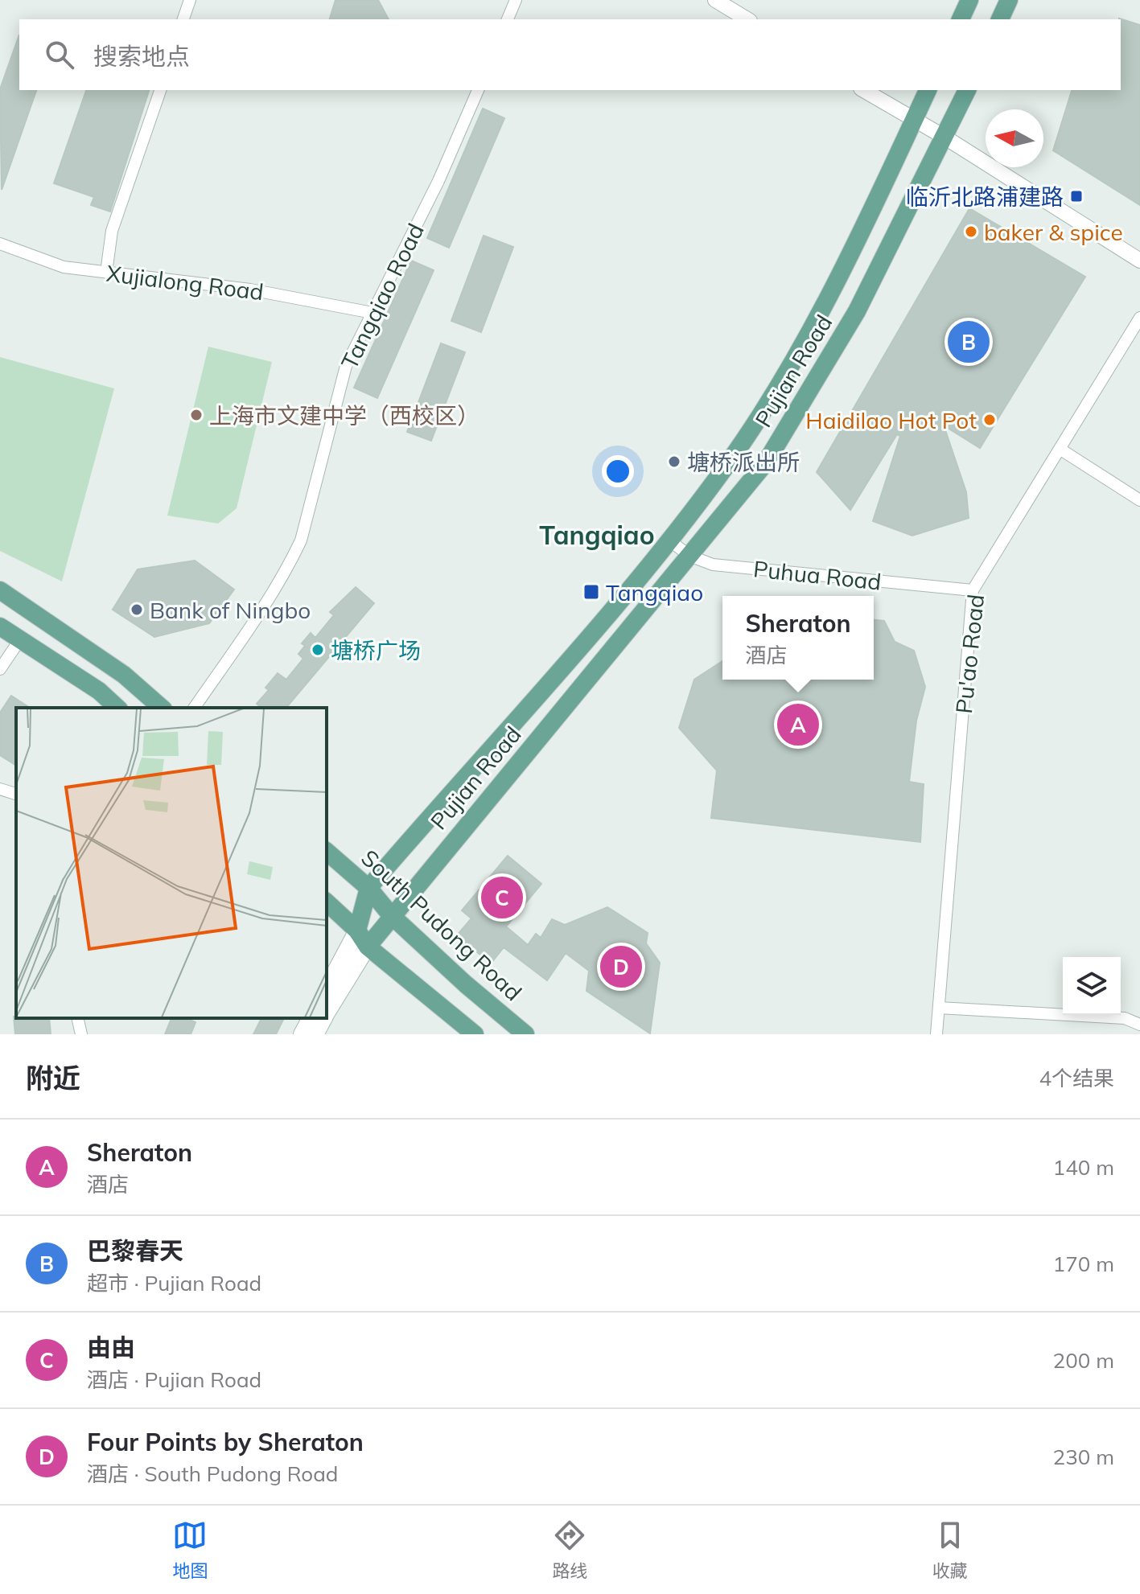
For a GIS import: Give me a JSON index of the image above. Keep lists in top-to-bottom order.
{
  "streets": {
    "main road": ["Pujian Road", "South Pudong Road"],
    "street": [
      "Xujialong Road",
      "Tangqiao Road",
      "Puhua Road",
      "Pu'ao Road"
    ]
  },
  "crossings": [
    ["Xujialong Road", "Tangqiao Road"],
    ["Pujian Road", "Puhua Road"],
    ["Pujian Road", "South Pudong Road"],
    ["Puhua Road", "Pu'ao Road"]
  ],
  "districts": ["Tangqiao"],
  "places": {
    "transit": ["临沂北路浦建路", "Tangqiao"],
    "other": [
      "baker & spice",
      "上海市文建中学（西校区）",
      "Haidilao Hot Pot",
      "塘桥派出所",
      "Bank of Ningbo",
      "塘桥广场"
    ]
  },
  "north": "left",
  "page": {
    "search": "搜索地点",
    "pins": [
      "B",
      "A",
      "C",
      "D"
    ],
    "popup": ["Sheraton", "酒店"],
    "heading": ["附近", "4个结果"],
    "list": [
      {
        "mark": "A",
        "name": "Sheraton",
        "note": "酒店",
        "value": "140 m"
      },
      {
        "mark": "B",
        "name": "巴黎春天",
        "note": "超市 · Pujian Road",
        "value": "170 m"
      },
      {
        "mark": "C",
        "name": "由由",
        "note": "酒店 · Pujian Road",
        "value": "200 m"
      },
      {
        "mark": "D",
        "name": "Four Points by Sheraton",
        "note": "酒店 · South Pudong Road",
        "value": "230 m"
      }
    ],
    "nav": ["地图", "路线", "收藏"]
  }
}
